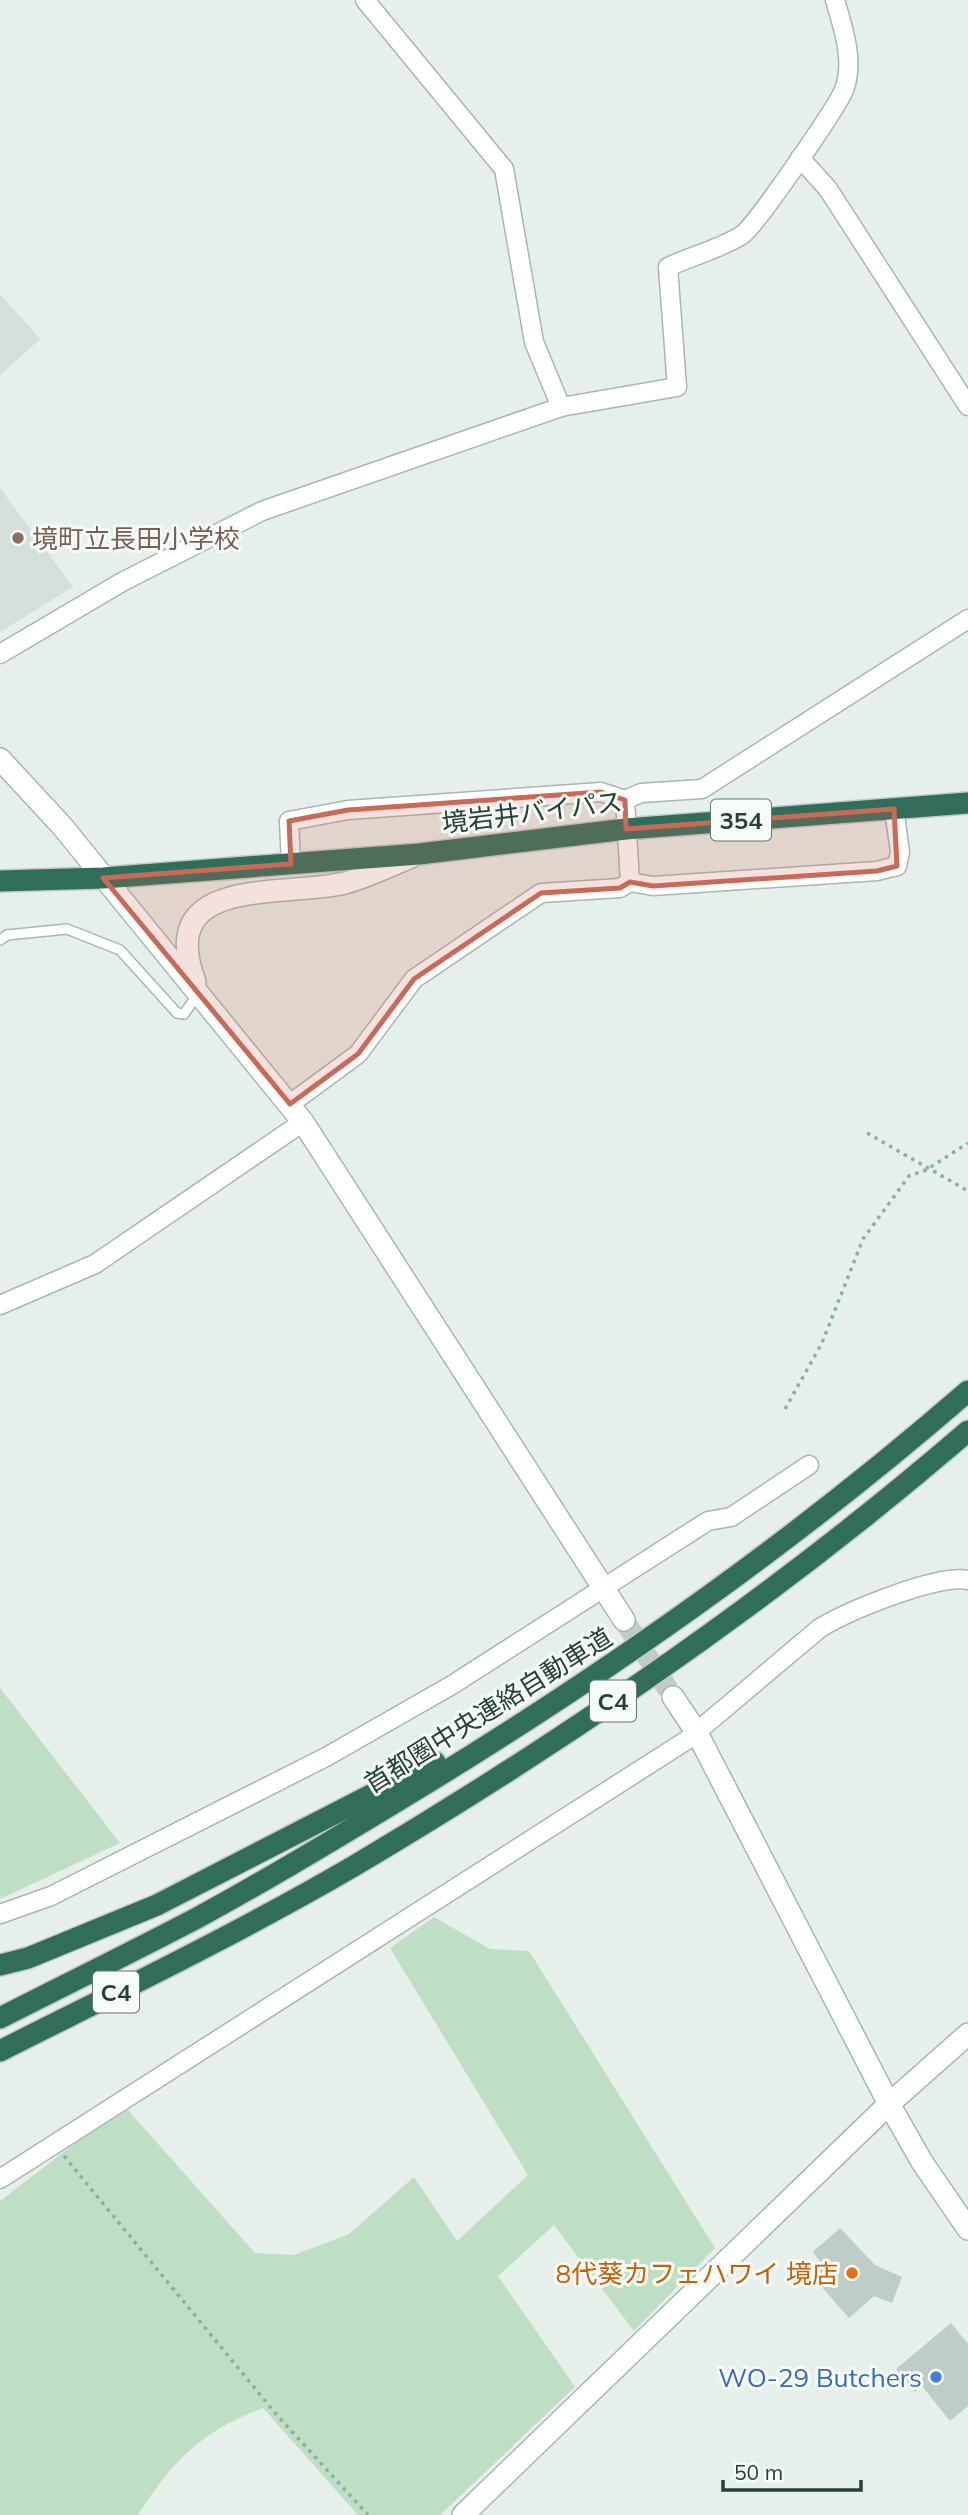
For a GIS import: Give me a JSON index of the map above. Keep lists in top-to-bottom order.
{
  "streets": {
    "highway": [
      "境岩井バイパス",
      "354",
      "C4",
      "首都圏中央連絡自動車道"
    ]
  },
  "places": ["境町立長田小学校", "8代葵カフェハワイ 境店", "WO-29 Butchers"],
  "scale_bar": "50 m"
}
